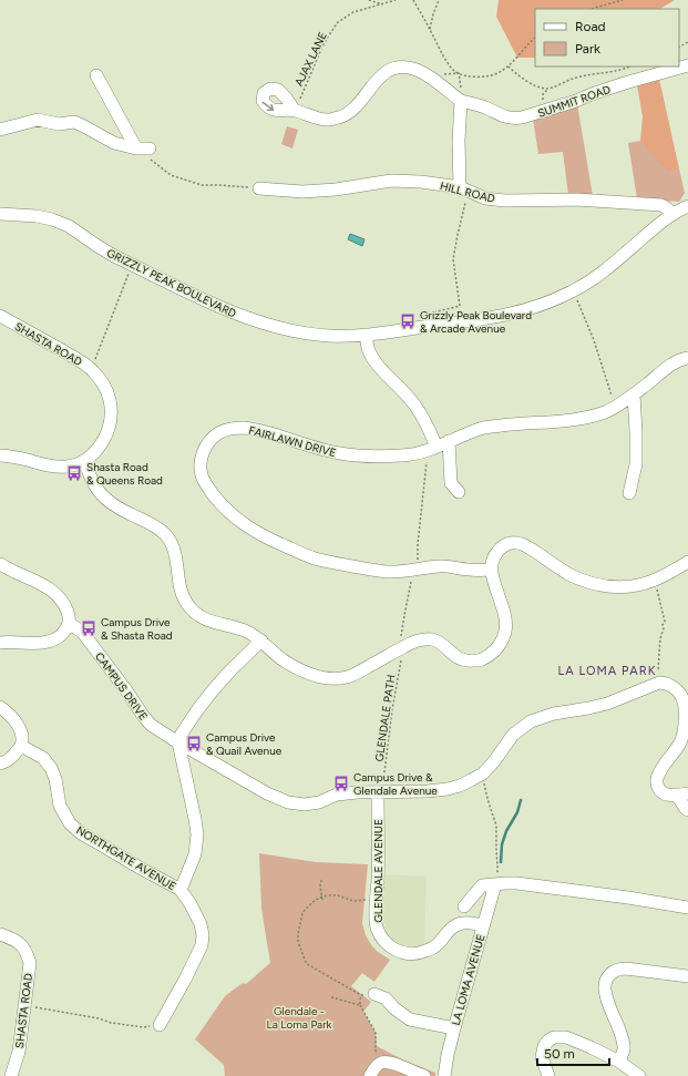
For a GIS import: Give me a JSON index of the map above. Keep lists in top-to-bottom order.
{
  "streets": {
    "street": [
      "SUMMIT ROAD",
      "HILL ROAD",
      "GRIZZLY PEAK BOULEVARD",
      "SHASTA ROAD",
      "FAIRLAWN DRIVE",
      "CAMPUS DRIVE",
      "NORTHGATE AVENUE",
      "GLENDALE AVENUE",
      "LA LOMA AVENUE"
    ],
    "path": ["AJAX LANE", "GLENDALE PATH"]
  },
  "crossings": [
    ["HILL ROAD", "GRIZZLY PEAK BOULEVARD"],
    ["CAMPUS DRIVE", "GLENDALE PATH"],
    ["CAMPUS DRIVE", "GLENDALE AVENUE"],
    ["GLENDALE PATH", "GLENDALE AVENUE"],
    ["GLENDALE AVENUE", "LA LOMA AVENUE"]
  ],
  "districts": ["LA LOMA PARK"],
  "parks": ["Glendale - La Loma Park"],
  "places": {
    "bus stop": [
      "Grizzly Peak Boulevard & Arcade Avenue",
      "Shasta Road & Queens Road",
      "Campus Drive & Shasta Road",
      "Campus Drive & Quail Avenue",
      "Campus Drive & Glendale Avenue"
    ]
  },
  "legend": ["Road", "Park"],
  "scale_bar": "50 m"
}
